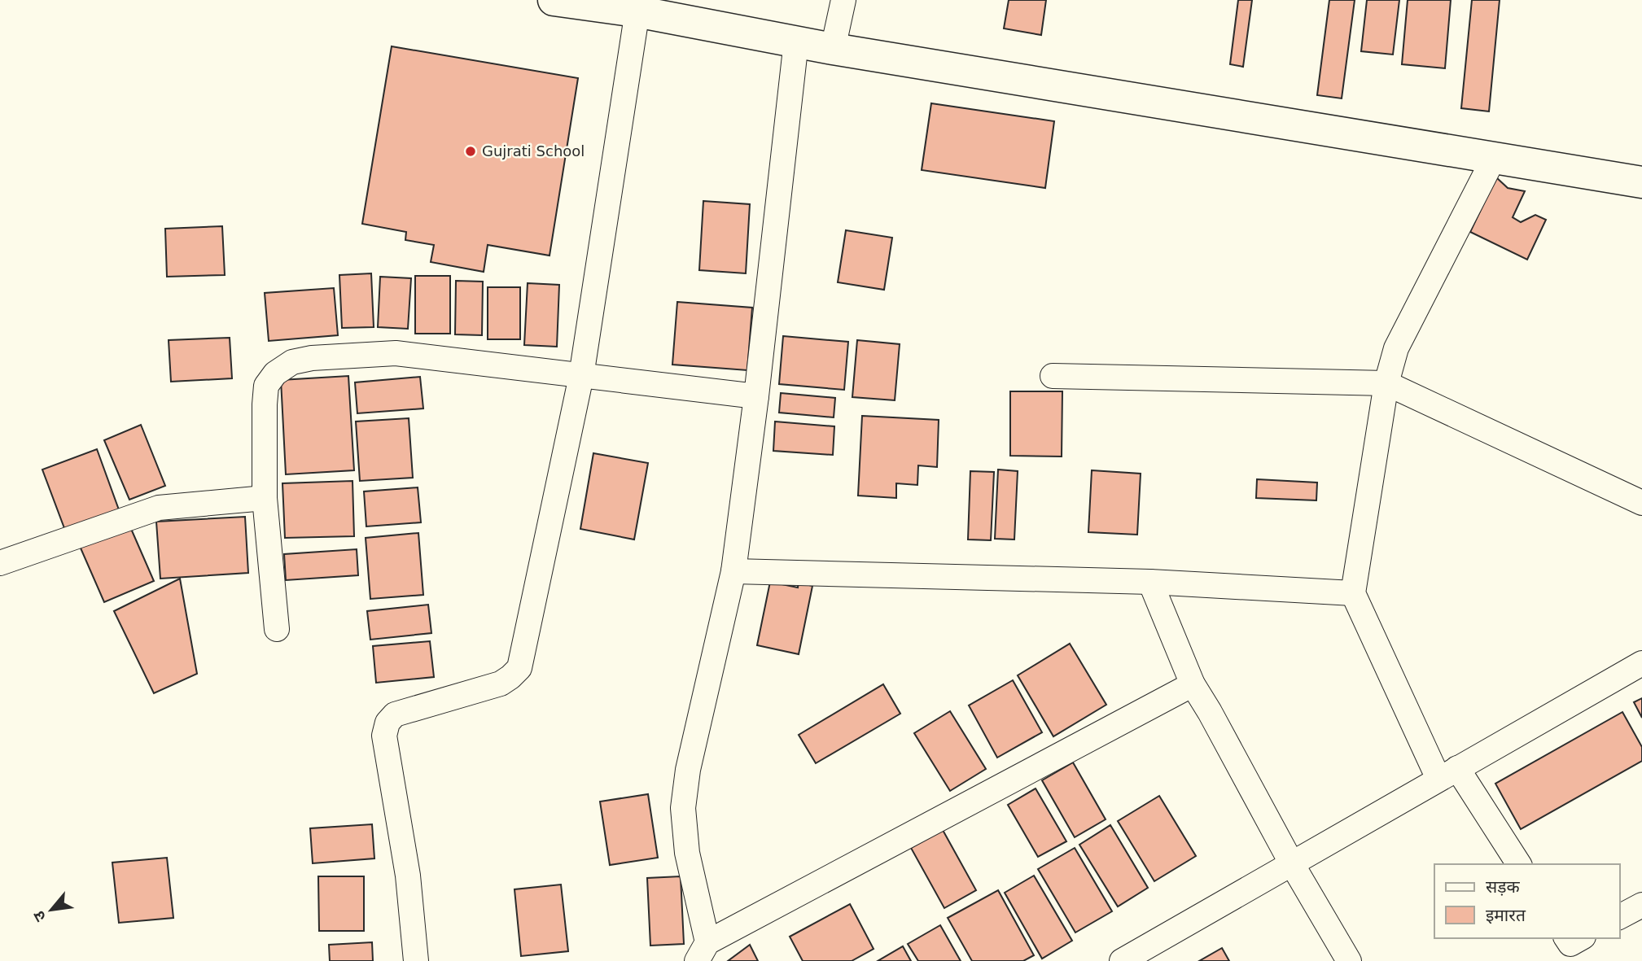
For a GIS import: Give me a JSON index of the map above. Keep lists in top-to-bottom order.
{
  "places": ["Gujrati School"],
  "legend": ["सड़क", "इमारत"],
  "north": "bottom left"
}
